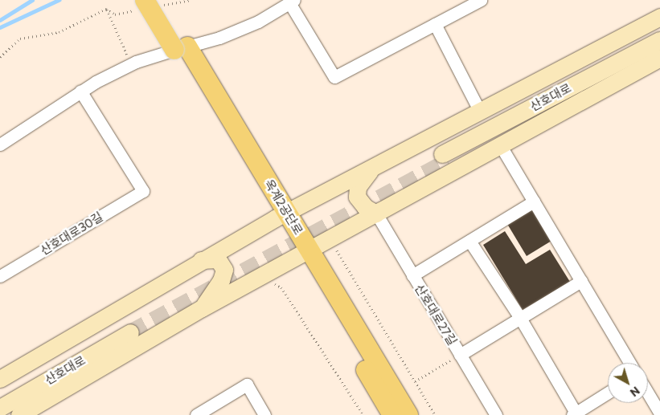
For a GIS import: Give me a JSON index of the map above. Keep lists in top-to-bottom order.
{
  "streets": {
    "main road": ["옥계2공단로"],
    "street": ["산호대로", "산호대로30길", "산호대로27길"]
  },
  "north": "bottom right"
}
